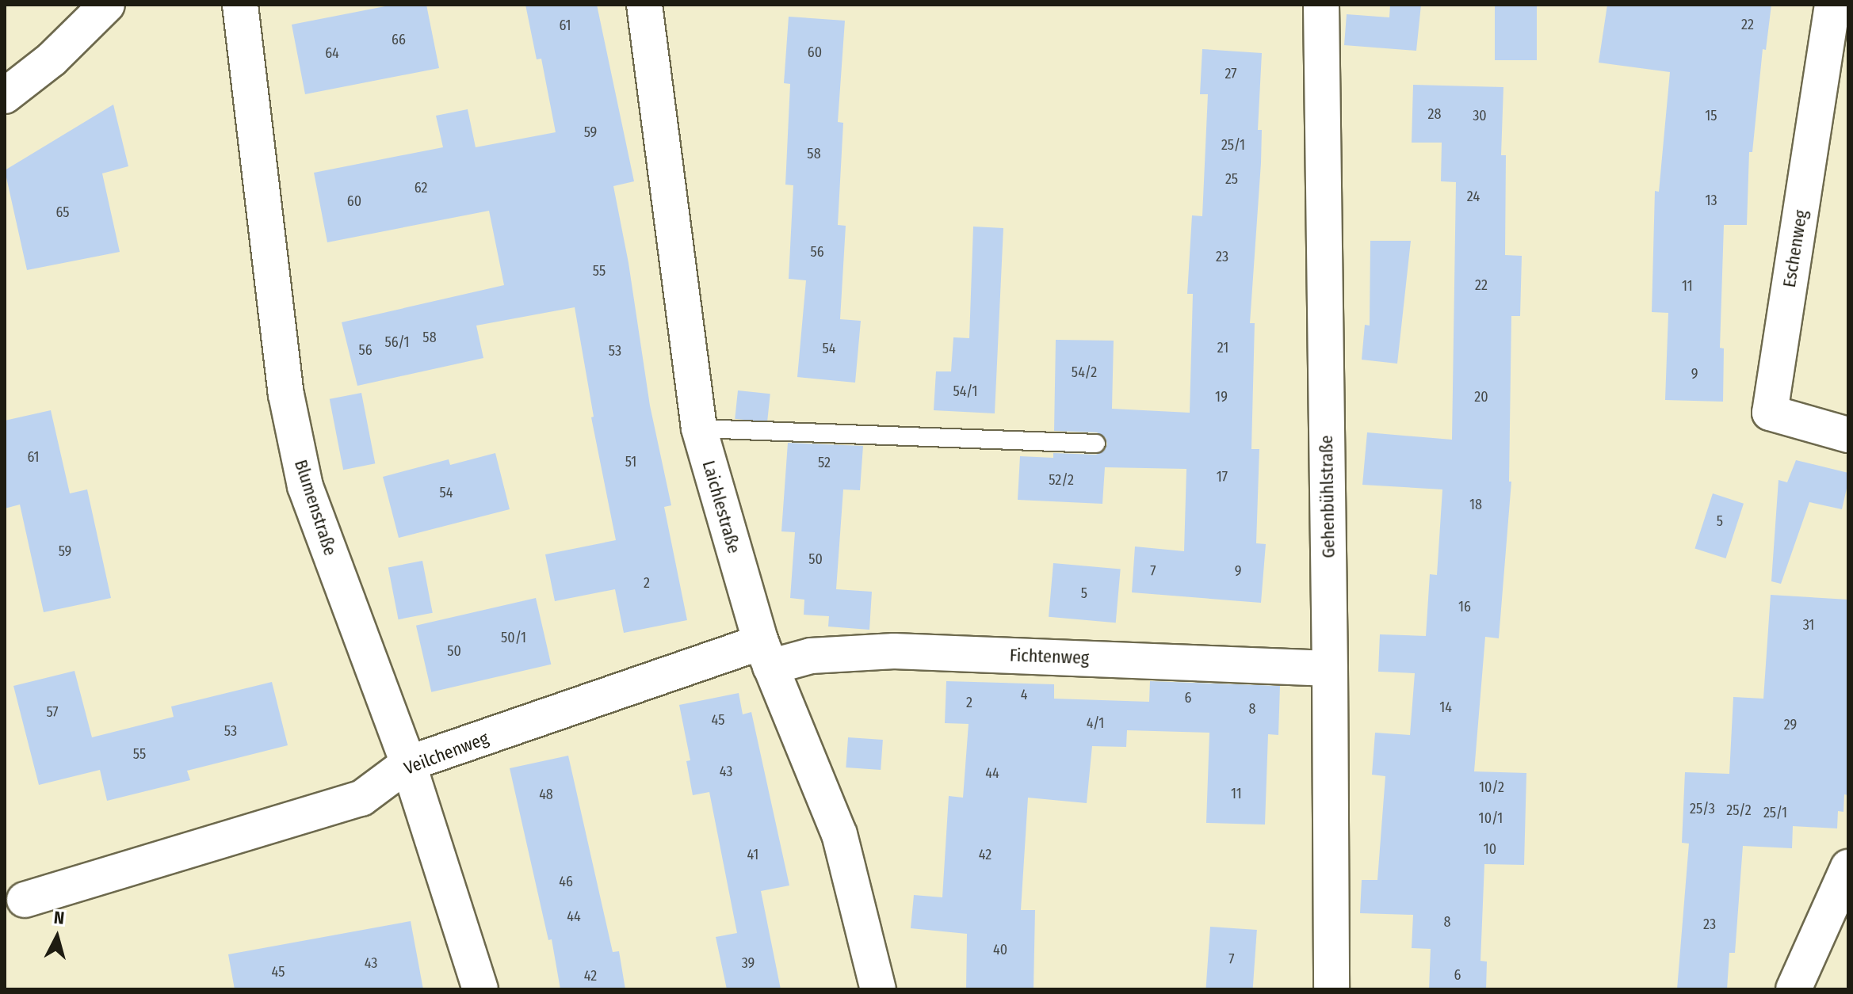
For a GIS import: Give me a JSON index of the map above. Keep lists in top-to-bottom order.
{
  "streets": {
    "street": [
      "Eschenweg",
      "Gehenbühlstraße",
      "Laichlestraße",
      "Blumenstraße",
      "Fichtenweg",
      "Veilchenweg"
    ]
  },
  "crossings": [
    ["Gehenbühlstraße", "Fichtenweg"],
    ["Laichlestraße", "Fichtenweg"],
    ["Laichlestraße", "Veilchenweg"],
    ["Blumenstraße", "Veilchenweg"],
    ["Fichtenweg", "Veilchenweg"]
  ],
  "house_numbers": [
    "22",
    "61",
    "66",
    "60",
    "64",
    "27",
    "28",
    "30",
    "15",
    "59",
    "25/1",
    "58",
    "25",
    "62",
    "24",
    "13",
    "60",
    "65",
    "56",
    "23",
    "55",
    "22",
    "11",
    "58",
    "56/1",
    "21",
    "54",
    "56",
    "53",
    "54/2",
    "9",
    "54/1",
    "19",
    "20",
    "61",
    "51",
    "52",
    "17",
    "52/2",
    "54",
    "18",
    "5",
    "59",
    "50",
    "7",
    "9",
    "2",
    "5",
    "16",
    "31",
    "50/1",
    "50",
    "4",
    "6",
    "2",
    "14",
    "8",
    "57",
    "45",
    "4/1",
    "29",
    "53",
    "55",
    "43",
    "44",
    "10/2",
    "11",
    "48",
    "25/3",
    "25/2",
    "25/1",
    "10/1",
    "10",
    "41",
    "42",
    "46",
    "44",
    "8",
    "23",
    "40",
    "7",
    "43",
    "39",
    "45",
    "6",
    "42"
  ],
  "north": "top"
}
